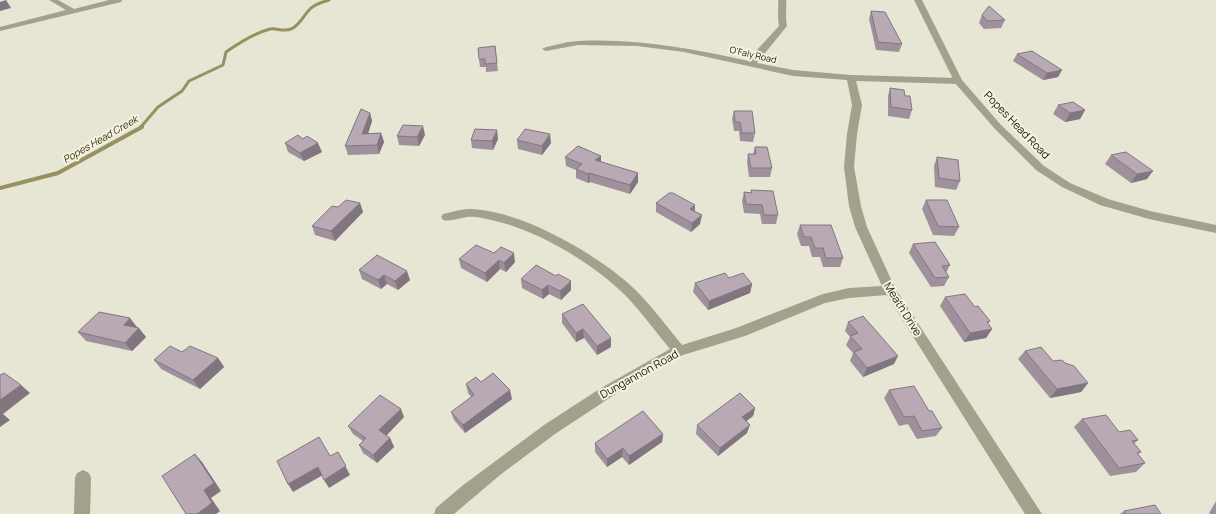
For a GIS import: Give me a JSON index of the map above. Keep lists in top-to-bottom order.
{
  "streets": {
    "street": [
      "O'Faly Road",
      "Popes Head Road",
      "Meath Drive",
      "Dungannon Road"
    ]
  },
  "crossings": [
    ["O'Faly Road", "Popes Head Road"],
    ["O'Faly Road", "Meath Drive"],
    ["Meath Drive", "Dungannon Road"]
  ],
  "water": ["Popes Head Creek"]
}
